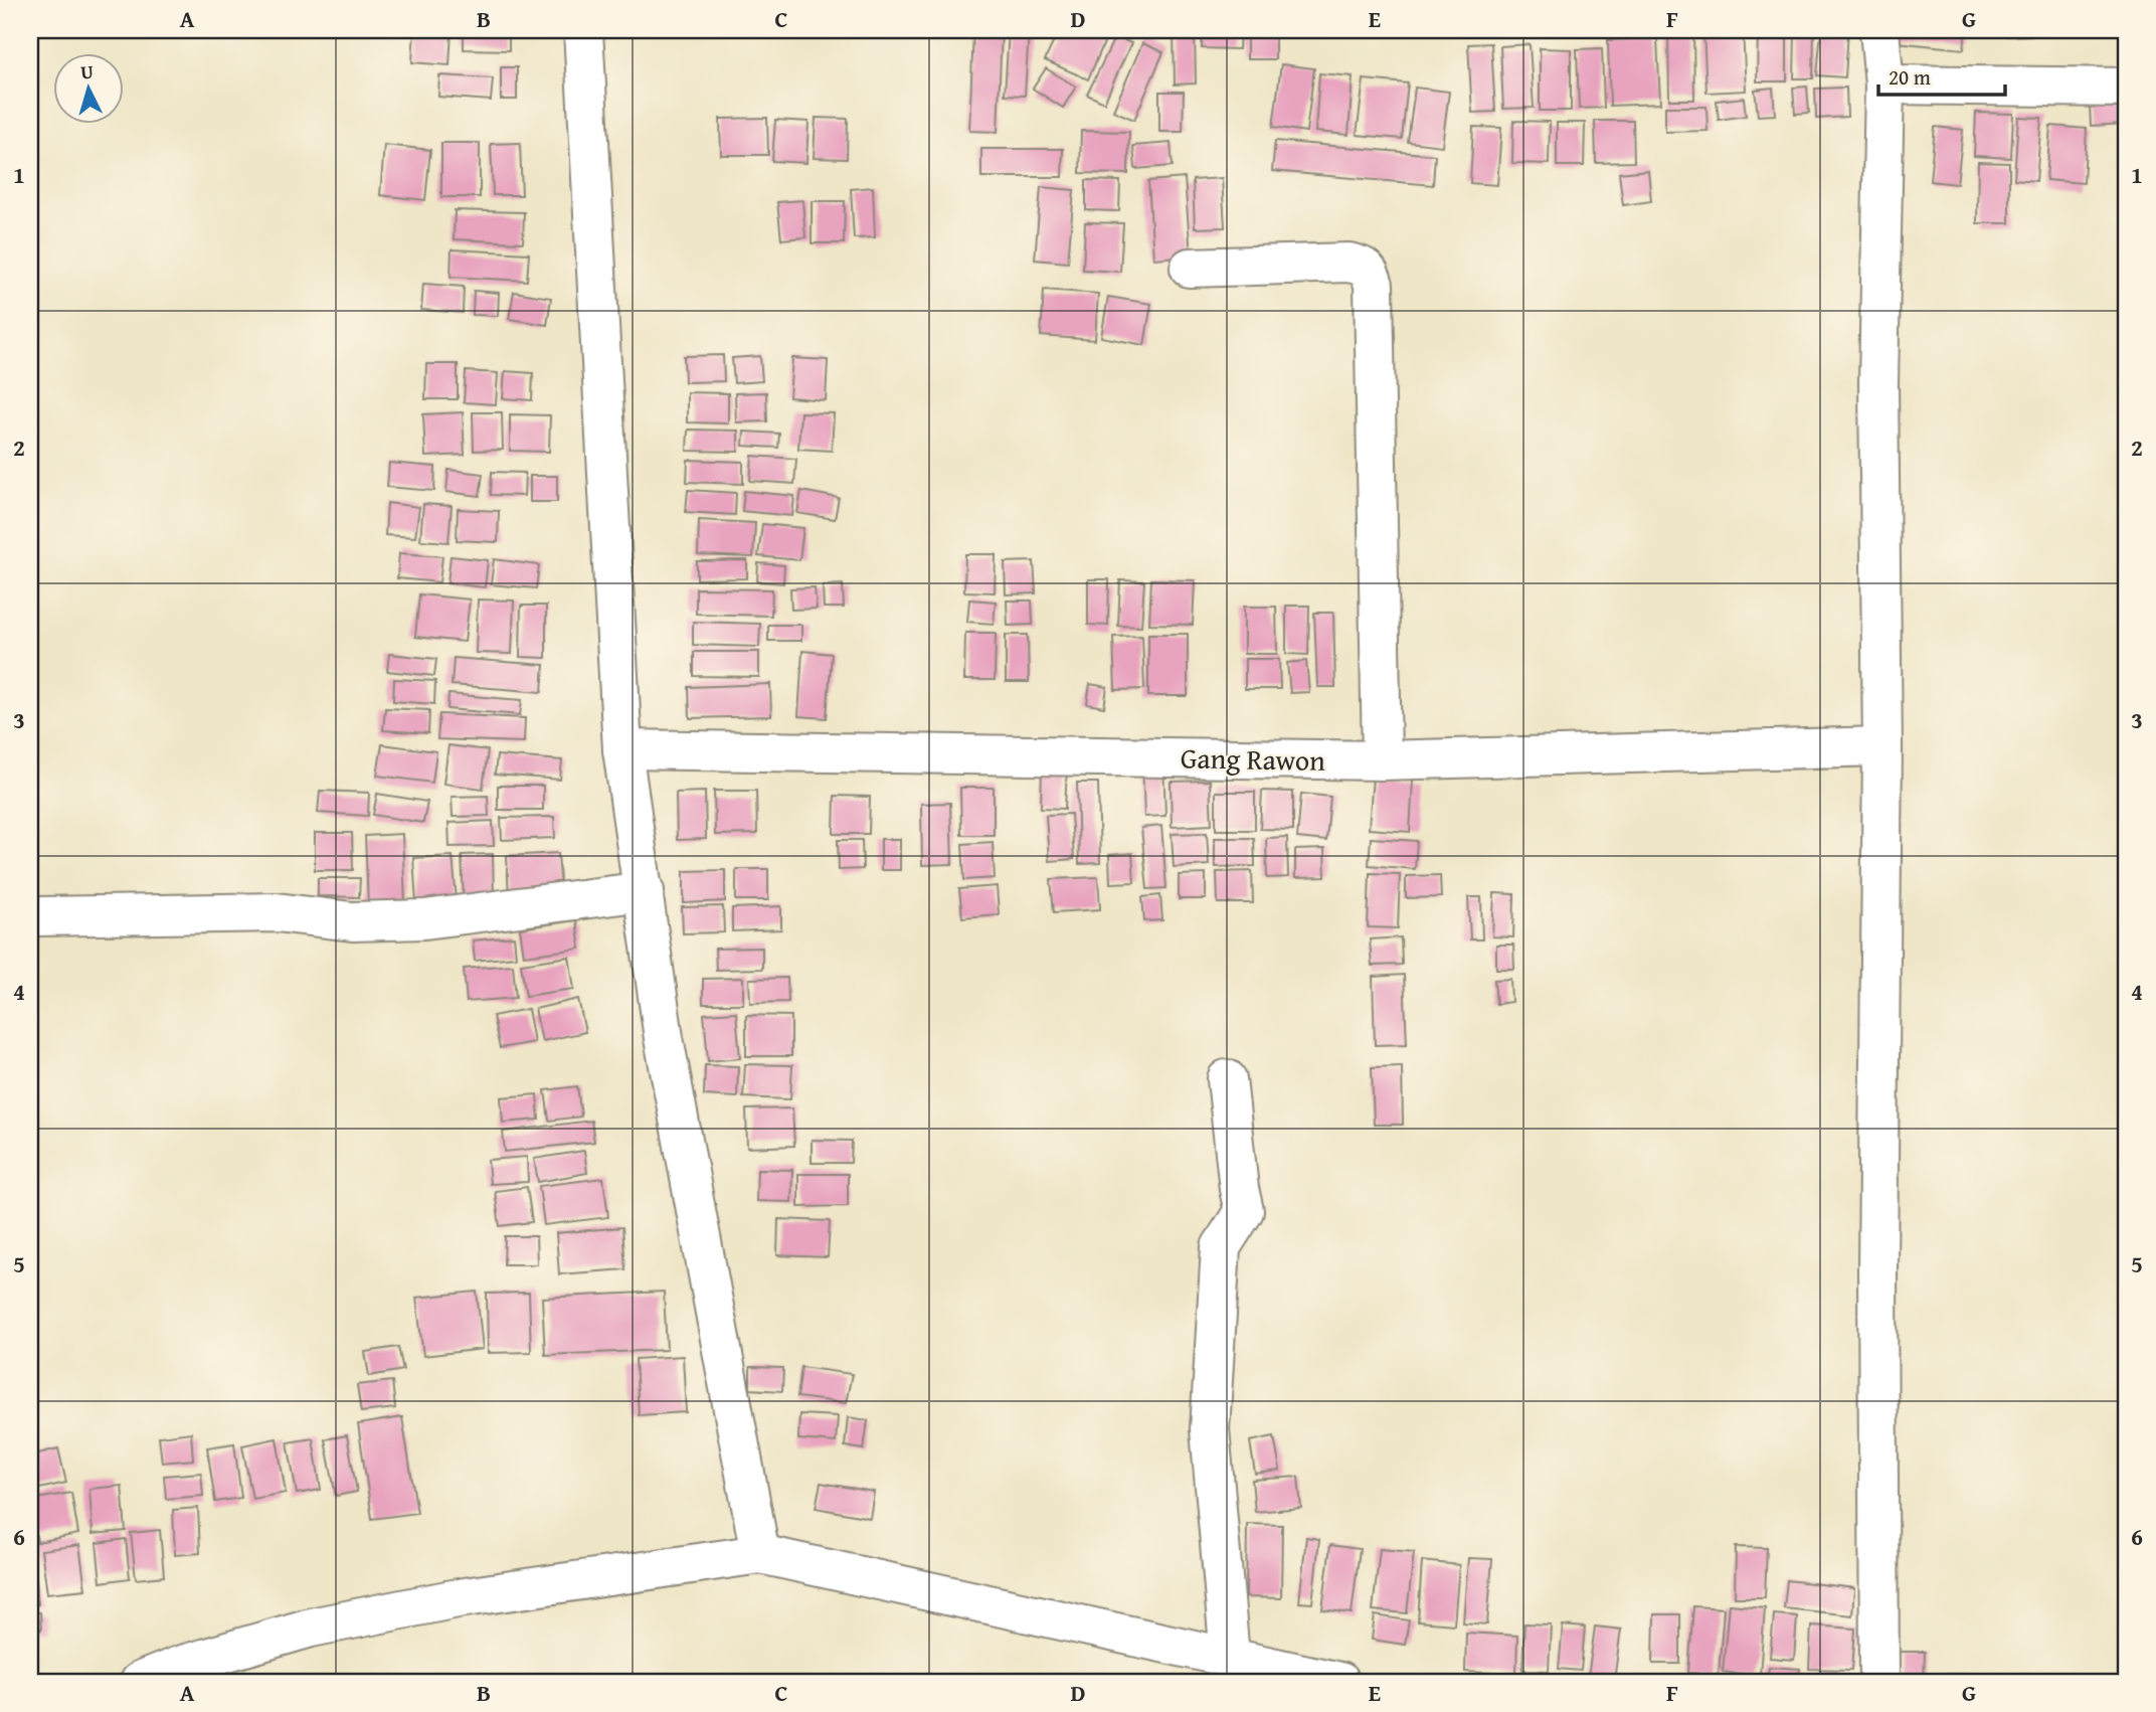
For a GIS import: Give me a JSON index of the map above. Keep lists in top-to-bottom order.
{
  "streets": {
    "street": ["Gang Rawon"]
  },
  "scale_bar": "20 m",
  "north": "top",
  "grid": {
    "columns": [
      "A",
      "B",
      "C",
      "D",
      "E",
      "F",
      "G"
    ],
    "rows": [
      "1",
      "2",
      "3",
      "4",
      "5",
      "6"
    ]
  }
}
